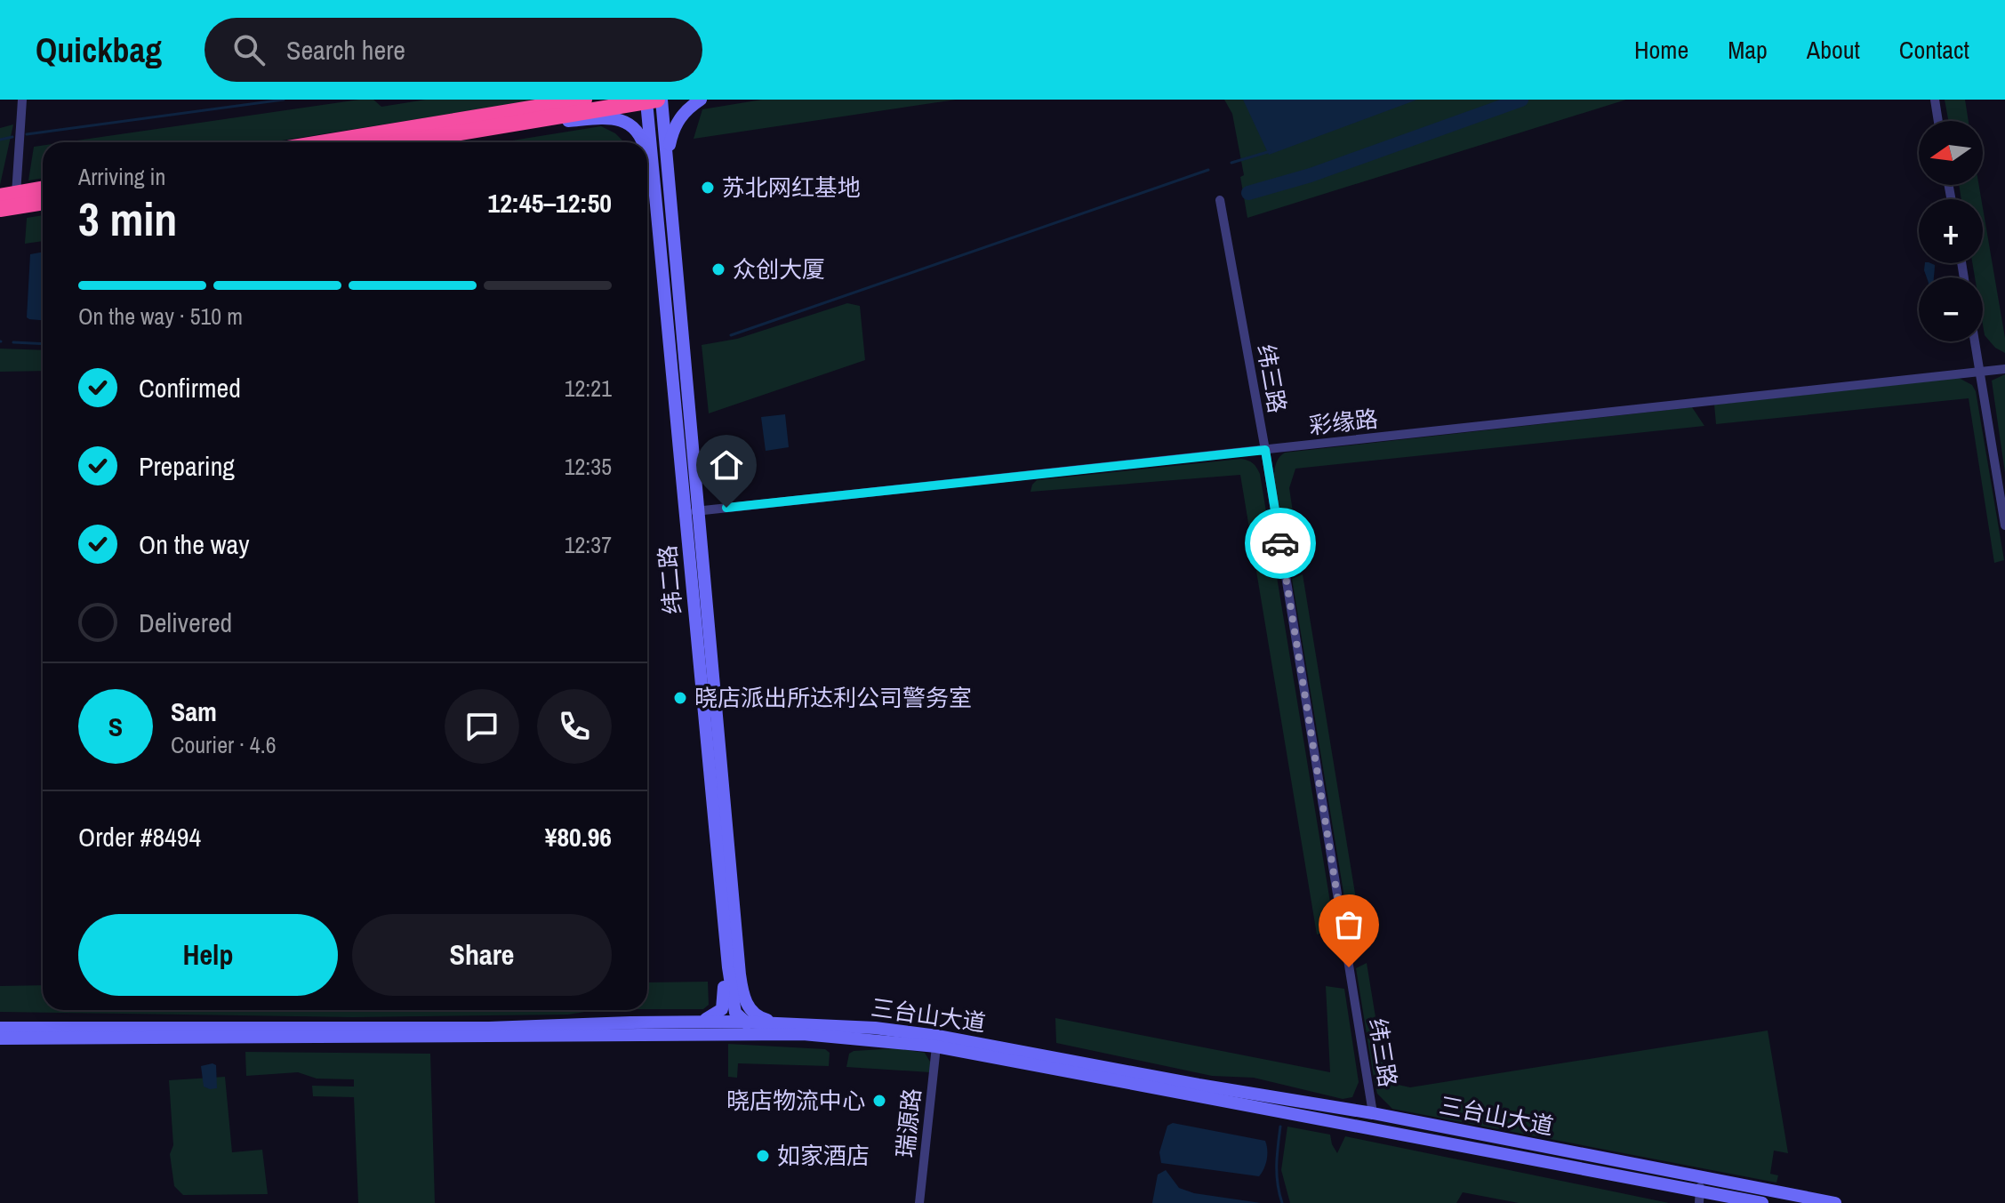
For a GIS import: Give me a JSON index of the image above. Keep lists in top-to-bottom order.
{
  "streets": {
    "main road": ["纬二路", "三台山大道"],
    "street": ["纬三路", "彩缘路", "瑞源路"]
  },
  "crossings": [
    ["纬三路", "彩缘路"],
    ["纬三路", "三台山大道"],
    ["彩缘路", "纬二路"],
    ["纬二路", "三台山大道"],
    ["三台山大道", "瑞源路"]
  ],
  "places": [
    "苏北网红基地",
    "众创大厦",
    "晓店派出所达利公司警务室",
    "晓店物流中心",
    "如家酒店"
  ],
  "north": "left",
  "page": {
    "header": "Quickbag",
    "search": "Search here",
    "nav": [
      "Home",
      "Map",
      "About",
      "Contact"
    ],
    "map_buttons": ["+", "−"],
    "heading": ["3 min", "Arriving in", "12:45–12:50"],
    "panel": [
      "Sam",
      "Courier · 4.6",
      "Order #8494",
      "¥80.96"
    ],
    "bar": "On the way · 510 m",
    "list": [
      ["Confirmed", "12:21"],
      ["Preparing", "12:35"],
      ["On the way", "12:37"],
      "Delivered"
    ],
    "round": "S",
    "buttons": ["Help", "Share"]
  }
}
